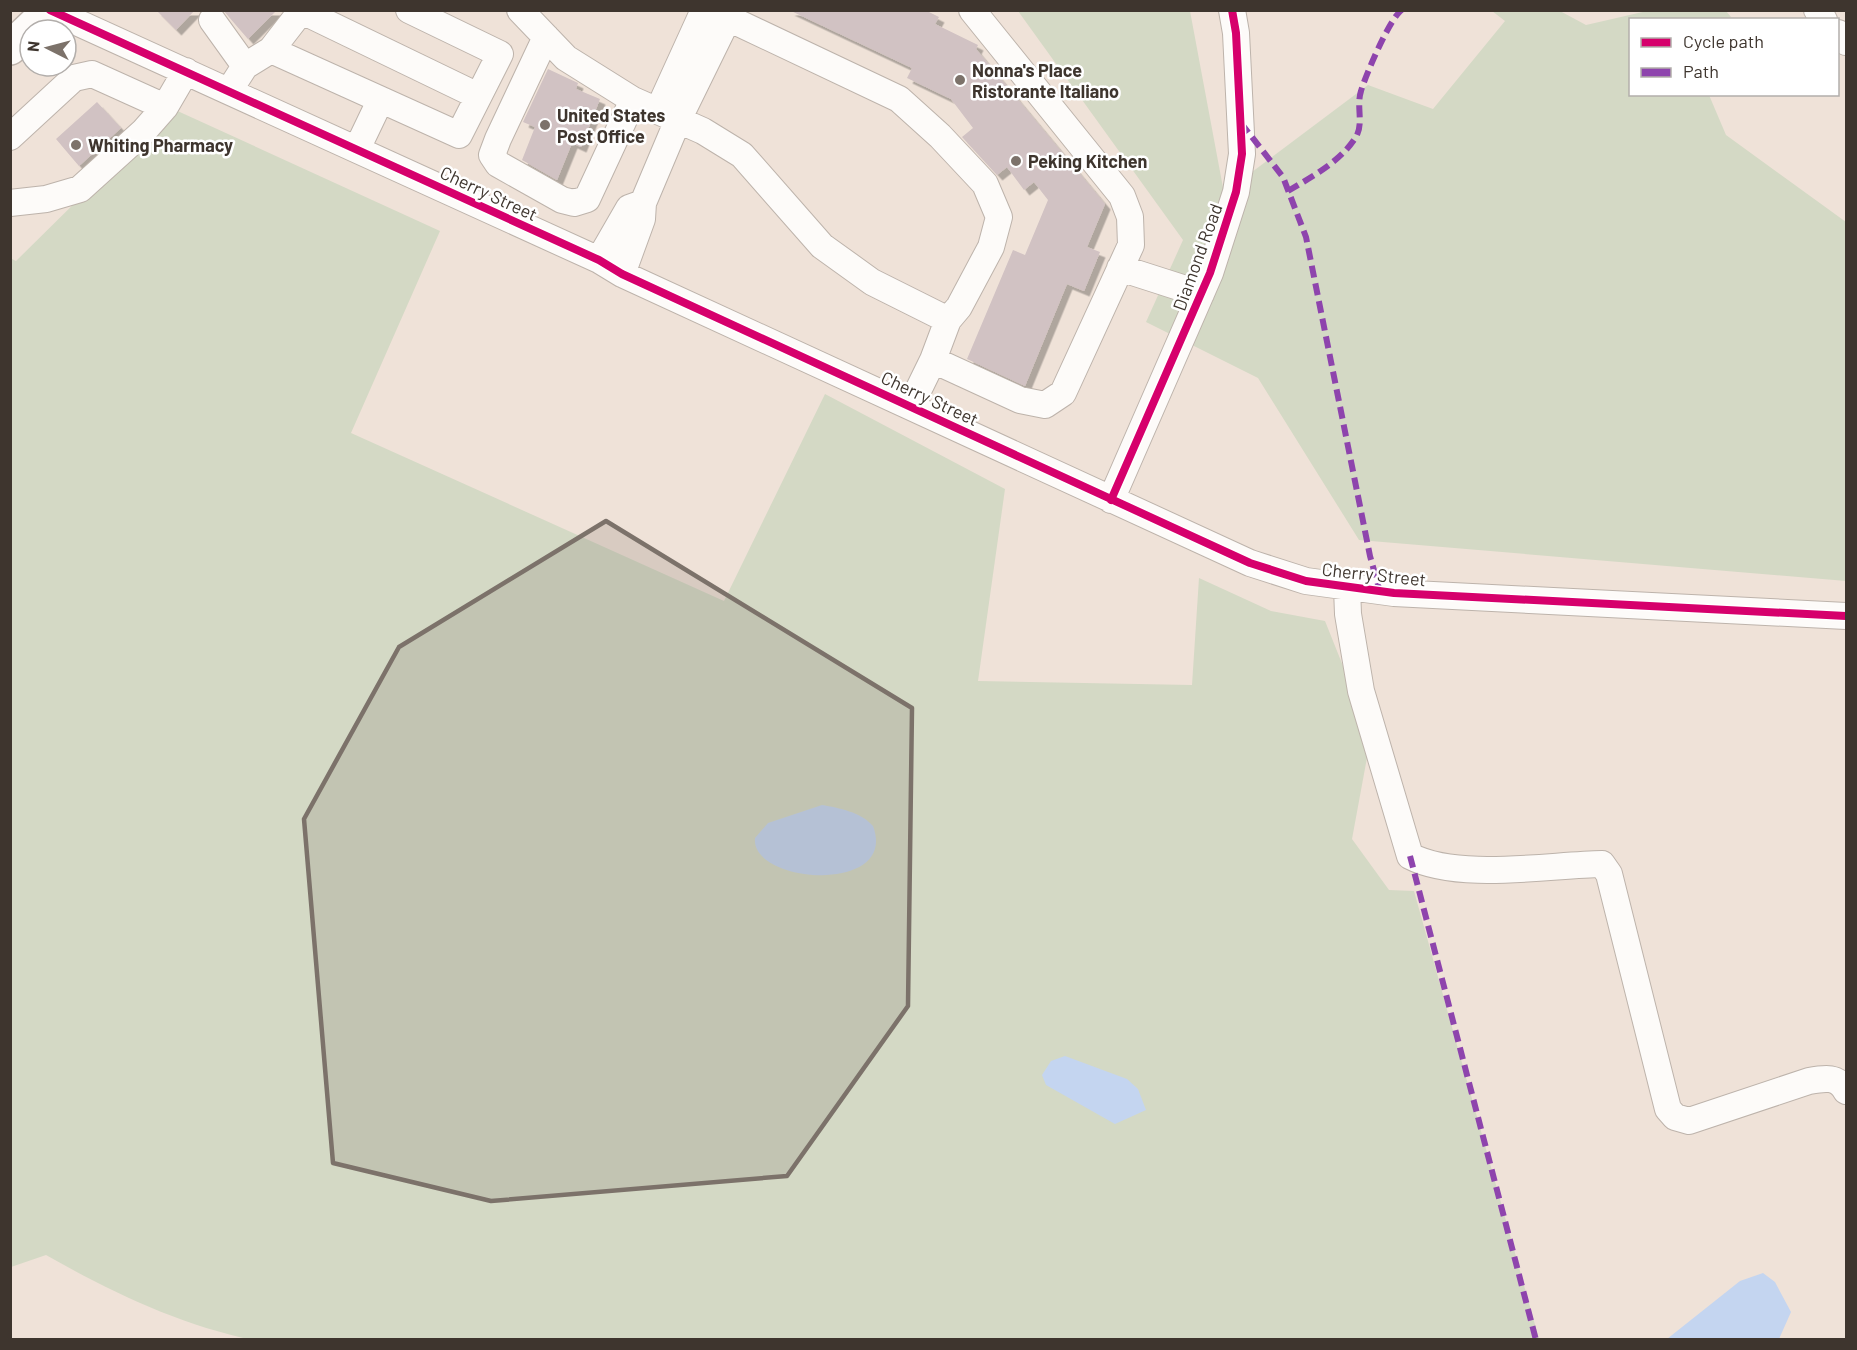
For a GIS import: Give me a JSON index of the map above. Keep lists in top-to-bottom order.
{
  "streets": {
    "street": ["Cherry Street", "Diamond Road"]
  },
  "crossings": [
    ["Cherry Street", "Diamond Road"]
  ],
  "places": [
    "Nonna's Place Ristorante Italiano",
    "United States Post Office",
    "Whiting Pharmacy",
    "Peking Kitchen"
  ],
  "legend": ["Cycle path", "Path"],
  "north": "left"
}
